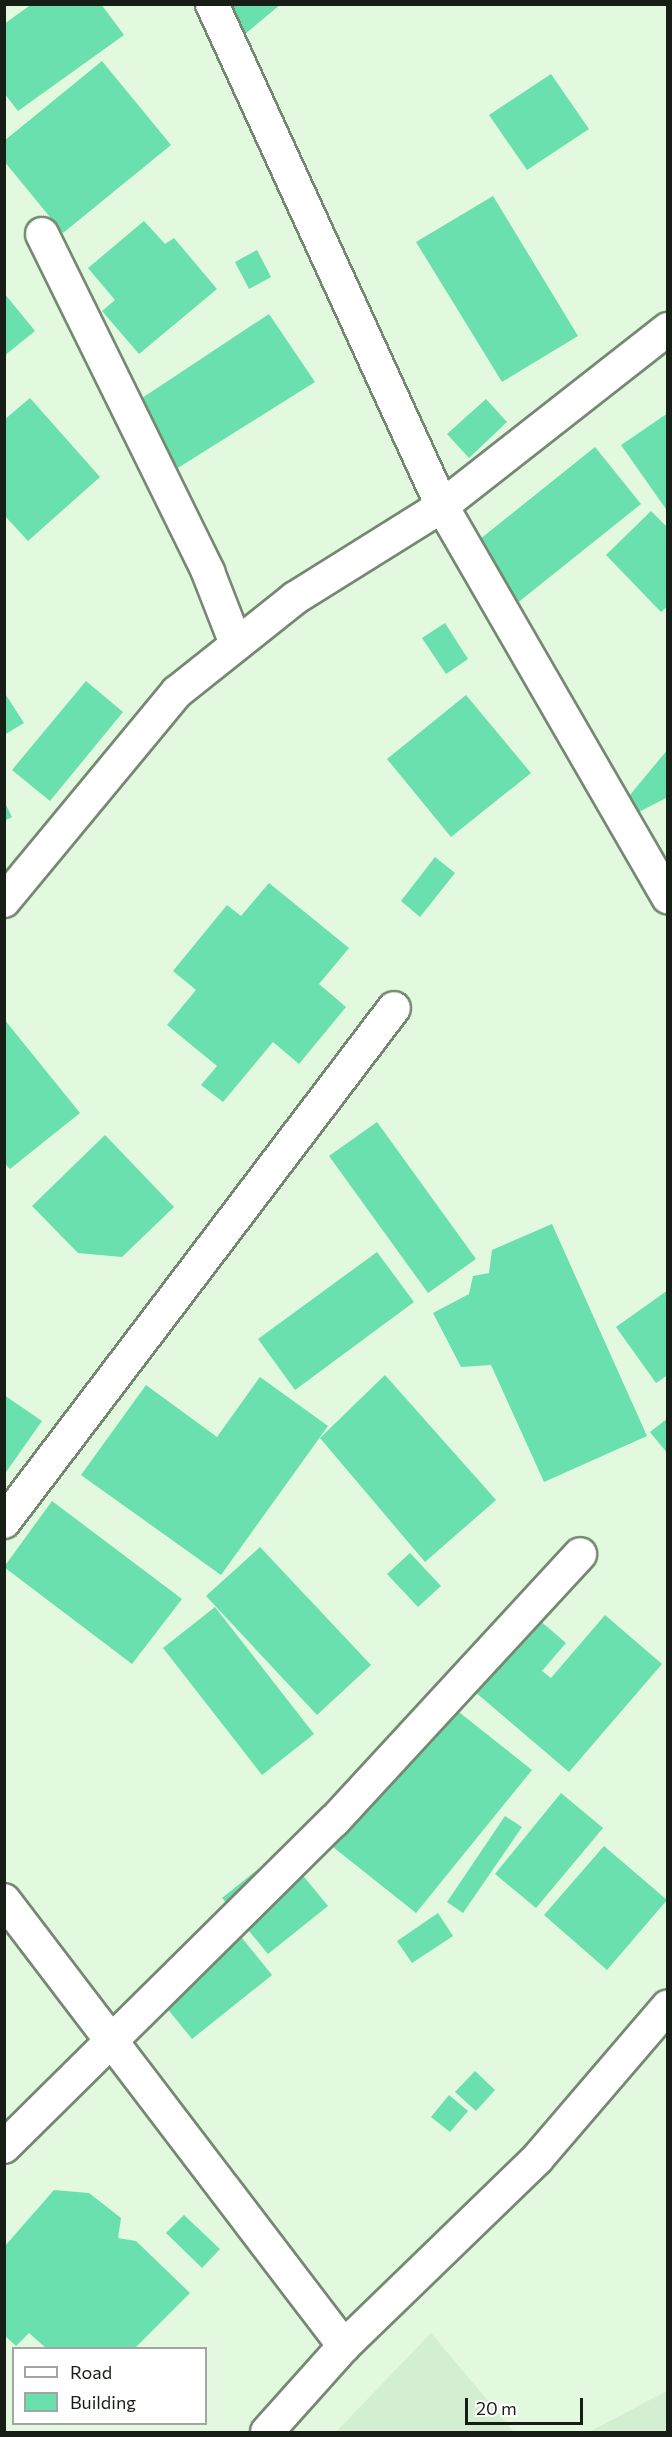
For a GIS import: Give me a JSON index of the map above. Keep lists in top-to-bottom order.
{
  "legend": ["Road", "Building"],
  "scale_bar": "20 m"
}
